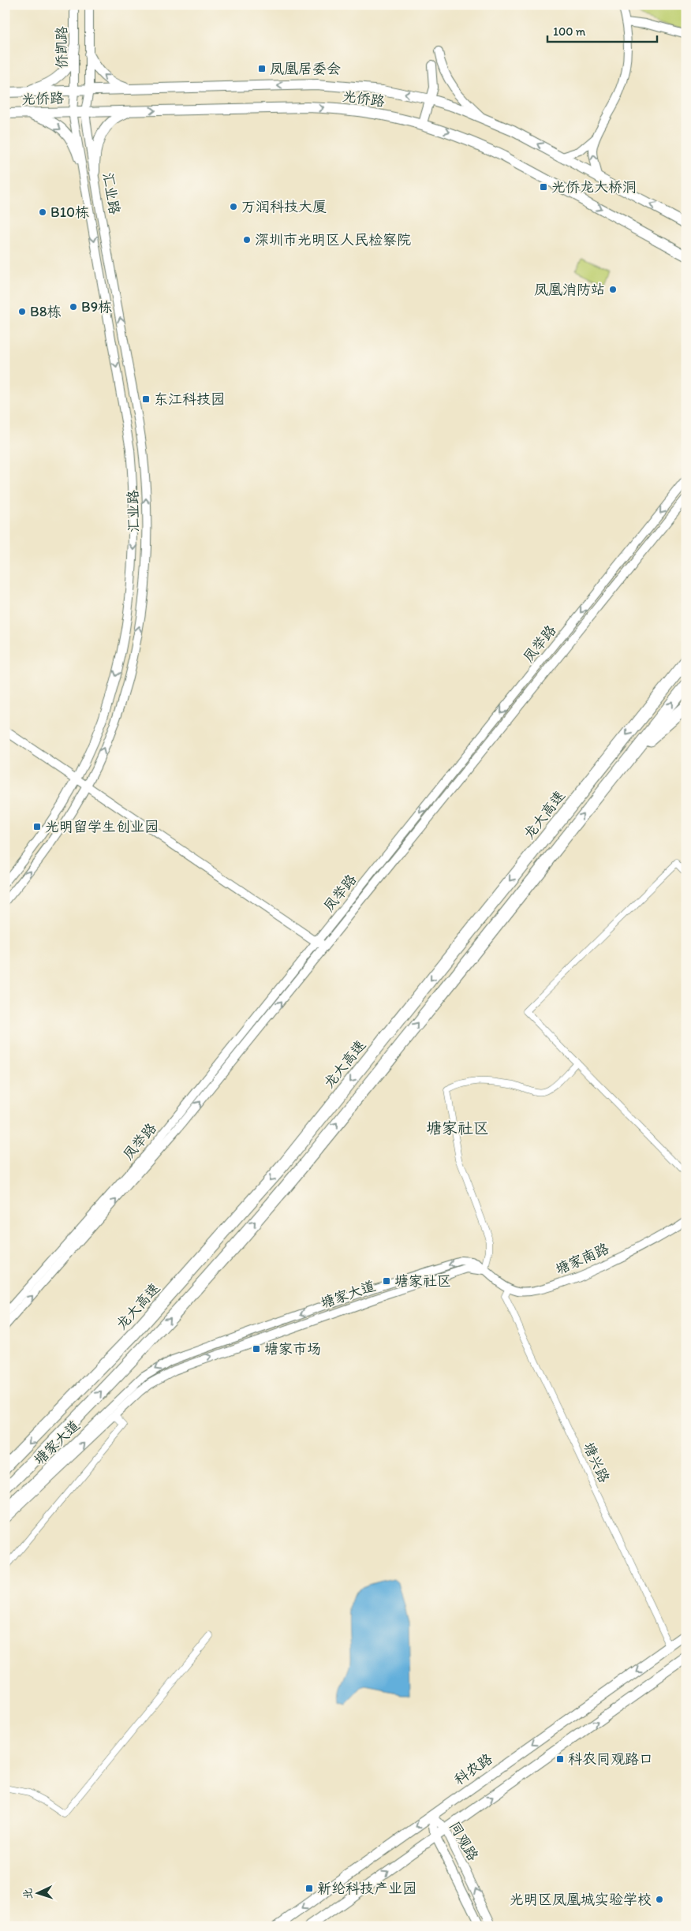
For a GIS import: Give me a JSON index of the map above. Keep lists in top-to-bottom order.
{
  "streets": {
    "highway": ["龙大高速"],
    "main road": ["光侨路", "科农路"],
    "street": [
      "侨凯路",
      "汇业路",
      "凤举路",
      "塘家南路",
      "塘家大道",
      "塘兴路",
      "同观路"
    ]
  },
  "crossings": [
    ["侨凯路", "光侨路"],
    ["侨凯路", "汇业路"],
    ["光侨路", "汇业路"],
    ["塘家南路", "塘兴路"],
    ["塘兴路", "科农路"],
    ["科农路", "同观路"]
  ],
  "districts": ["塘家社区"],
  "places": {
    "transit": [
      "凤凰居委会",
      "光侨龙大桥洞",
      "东江科技园",
      "光明留学生创业园",
      "塘家社区",
      "塘家市场",
      "科农同观路口",
      "新纶科技产业园"
    ],
    "other": [
      "万润科技大厦",
      "B10栋",
      "深圳市光明区人民检察院",
      "凤凰消防站",
      "B9栋",
      "B8栋",
      "光明区凤凰城实验学校"
    ]
  },
  "scale_bar": "100 m",
  "north": "left"
}
